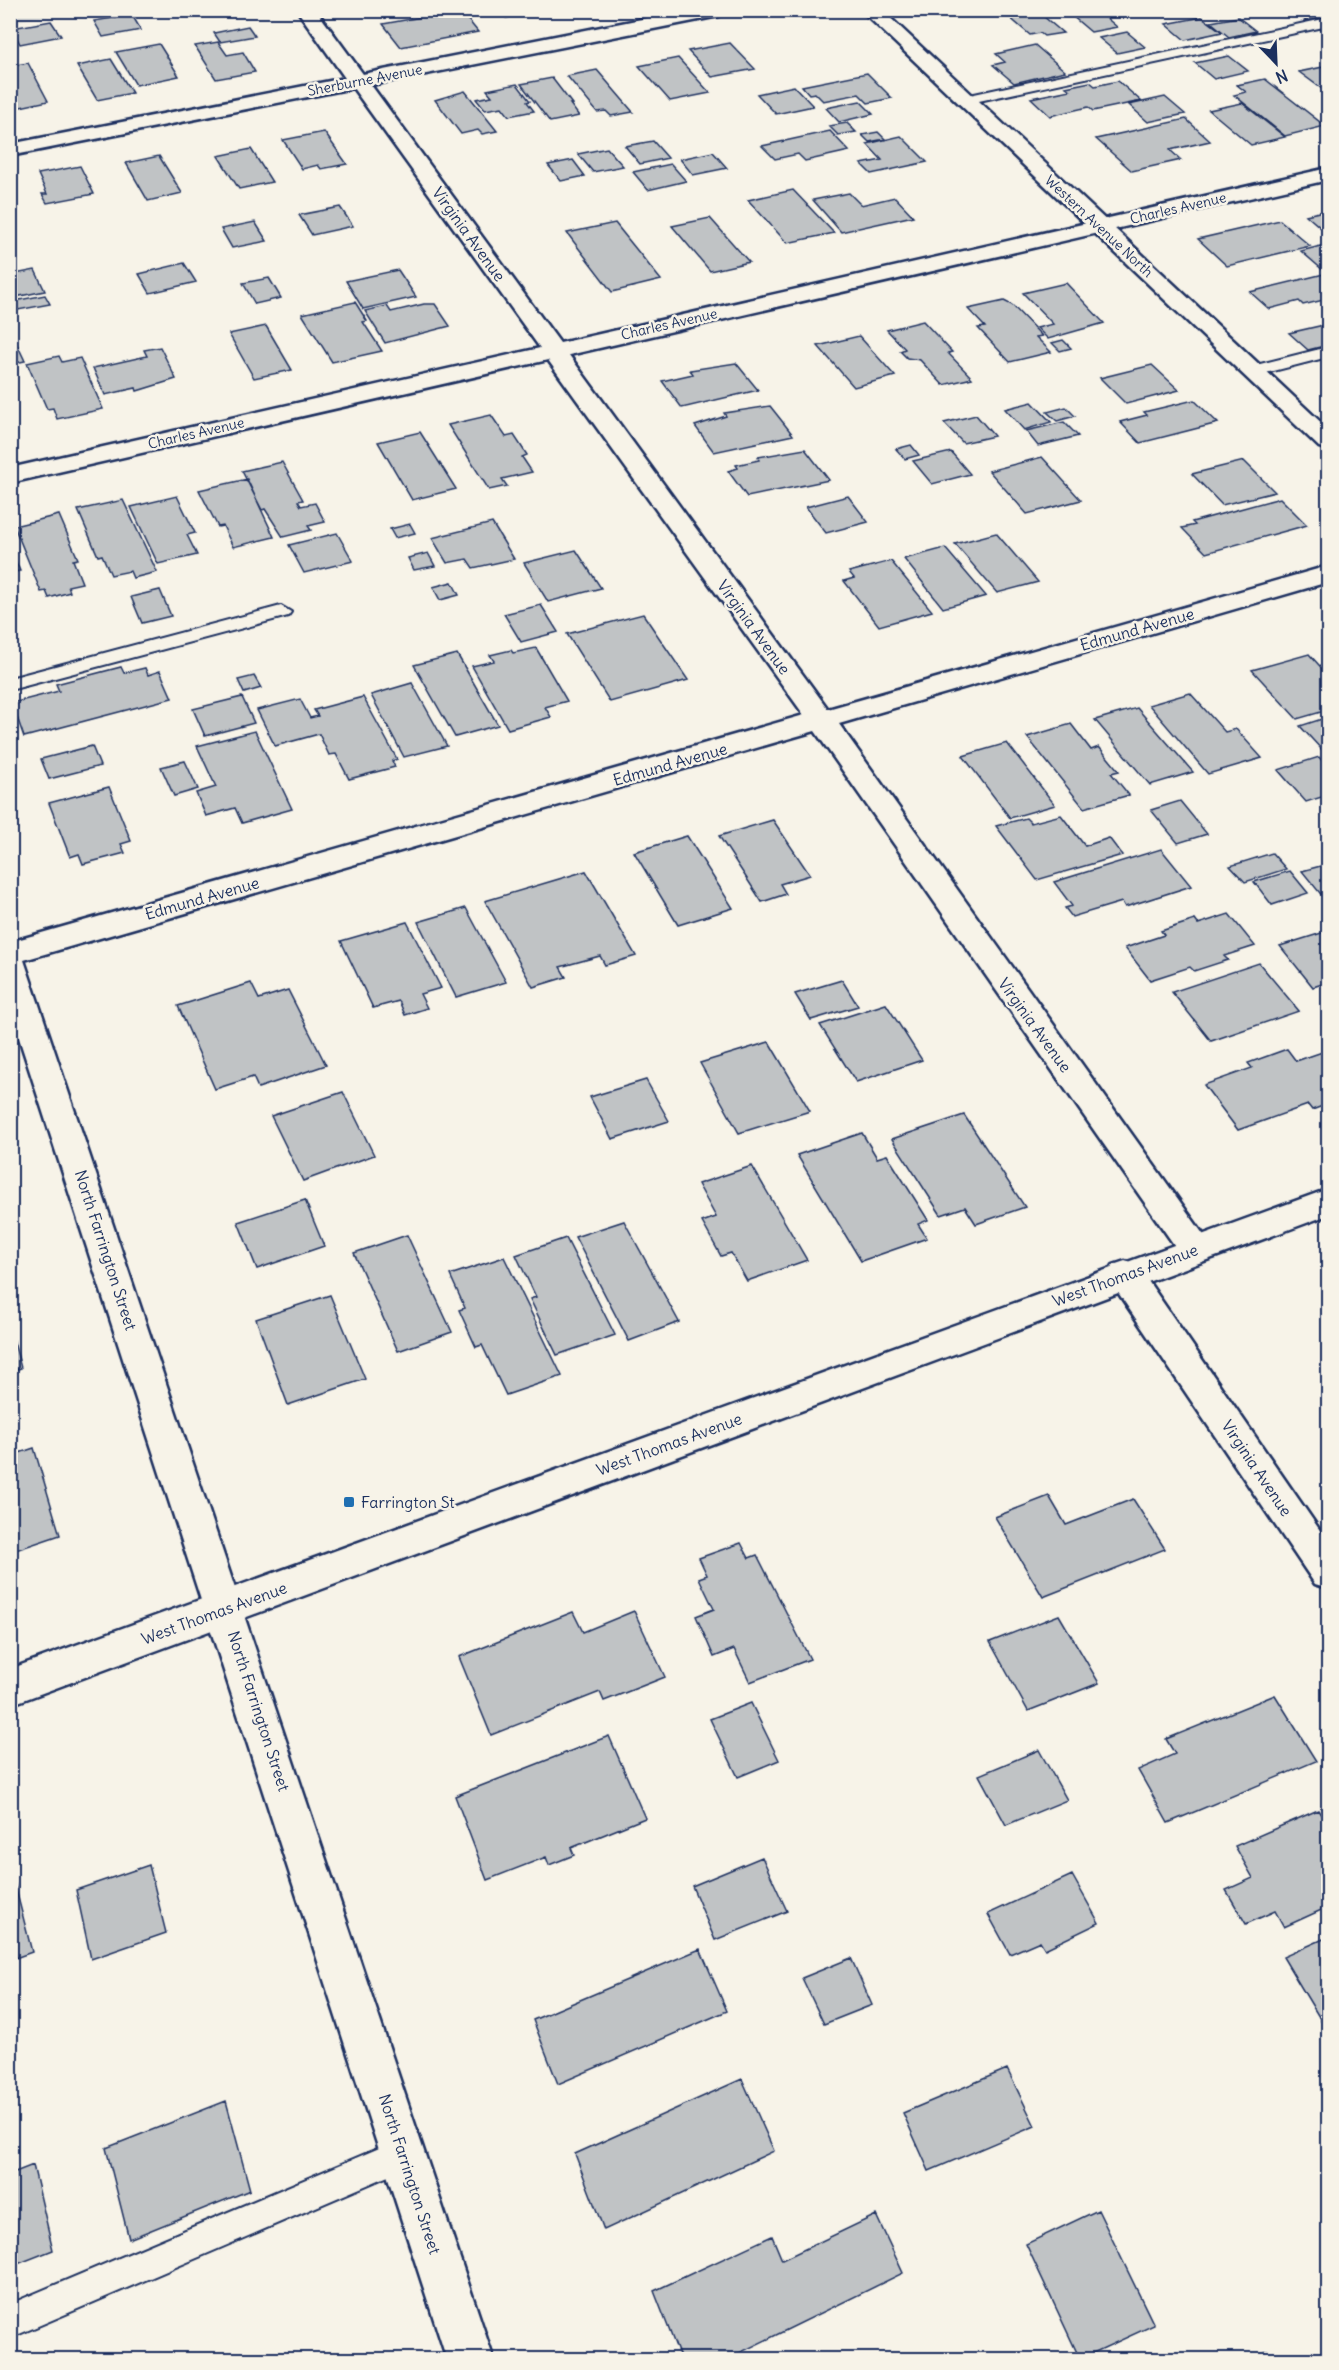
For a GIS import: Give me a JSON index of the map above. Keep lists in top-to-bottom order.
{
  "streets": {
    "street": [
      "Sherburne Avenue",
      "Charles Avenue",
      "Western Avenue North",
      "Virginia Avenue",
      "Edmund Avenue",
      "North Farrington Street",
      "West Thomas Avenue"
    ]
  },
  "crossings": [
    ["Sherburne Avenue", "Virginia Avenue"],
    ["Charles Avenue", "Western Avenue North"],
    ["Charles Avenue", "Virginia Avenue"],
    ["Virginia Avenue", "Edmund Avenue"],
    ["Virginia Avenue", "West Thomas Avenue"],
    ["North Farrington Street", "West Thomas Avenue"]
  ],
  "places": {
    "transit": ["Farrington St"]
  },
  "north": "bottom right"
}
